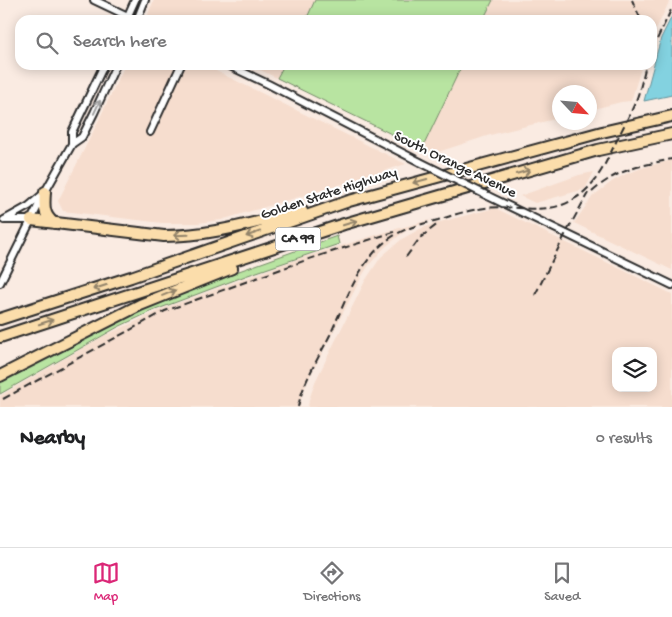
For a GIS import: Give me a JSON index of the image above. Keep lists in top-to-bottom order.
{
  "streets": {
    "highway": ["Golden State Highway", "CA 99"],
    "street": ["South Orange Avenue"]
  },
  "north": "bottom right",
  "page": {
    "search": "Search here",
    "heading": ["Nearby", "0 results"],
    "nav": ["Map", "Directions", "Saved"]
  }
}
